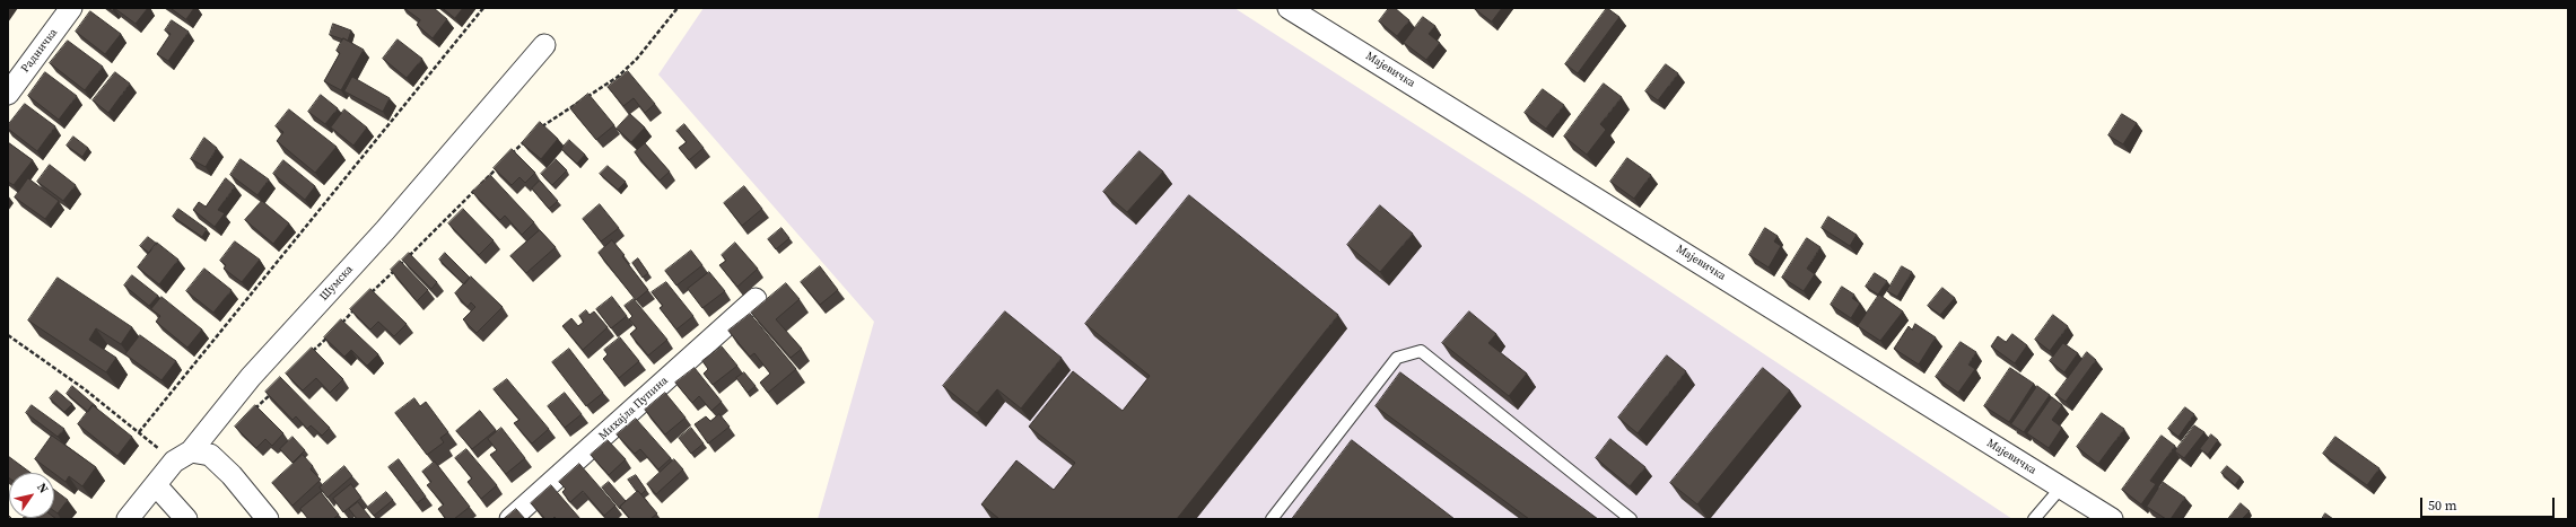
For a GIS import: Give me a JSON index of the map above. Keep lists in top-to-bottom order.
{
  "streets": {
    "street": [
      "Радничка",
      "Мајевичка",
      "Шумска",
      "Михајла Пупина"
    ]
  },
  "scale_bar": "50 m",
  "north": "top right"
}
